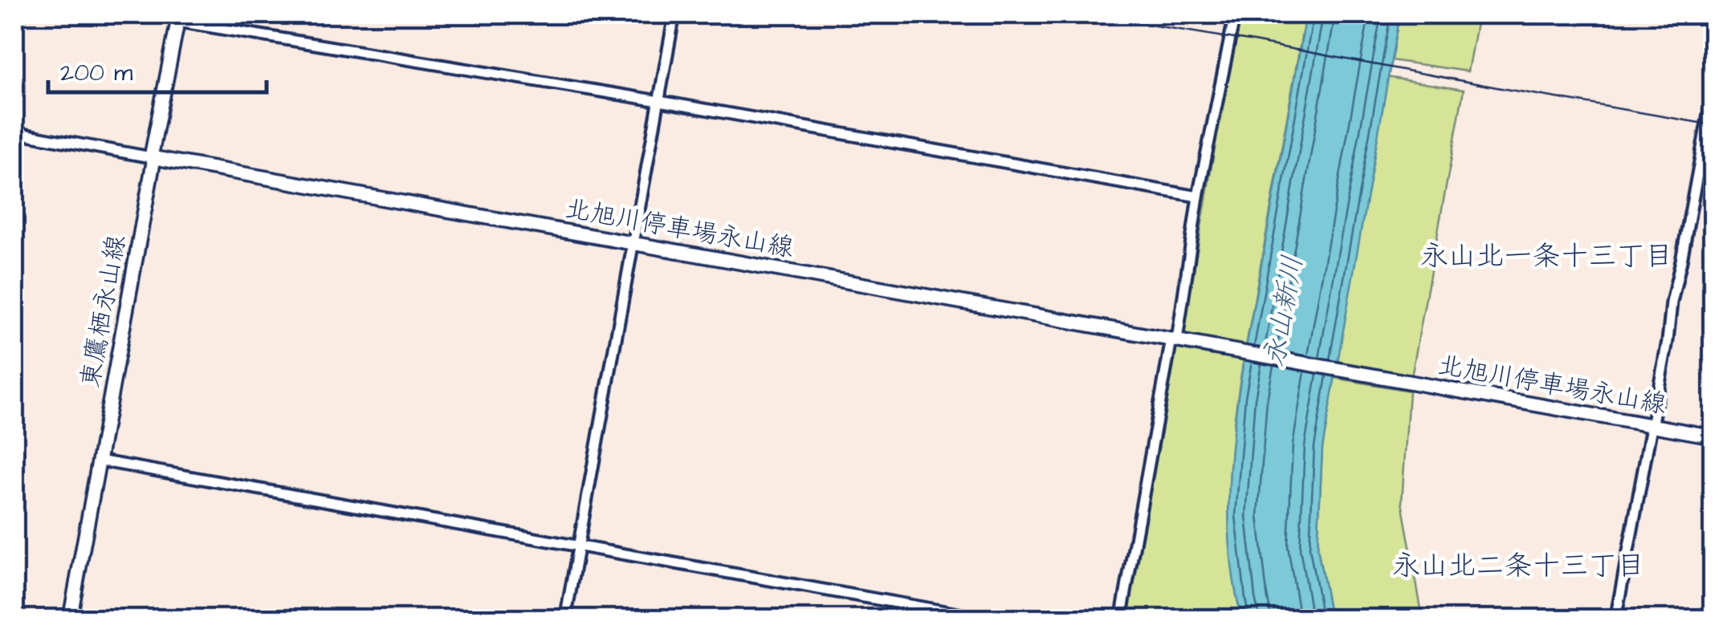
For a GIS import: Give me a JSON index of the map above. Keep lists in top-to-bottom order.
{
  "streets": {
    "main road": ["北旭川停車場永山線", "東鷹栖永山線"]
  },
  "crossings": [
    ["北旭川停車場永山線", "東鷹栖永山線"]
  ],
  "districts": ["永山北一条十三丁目", "永山北二条十三丁目"],
  "water": ["永山新川"],
  "scale_bar": "200 m"
}
